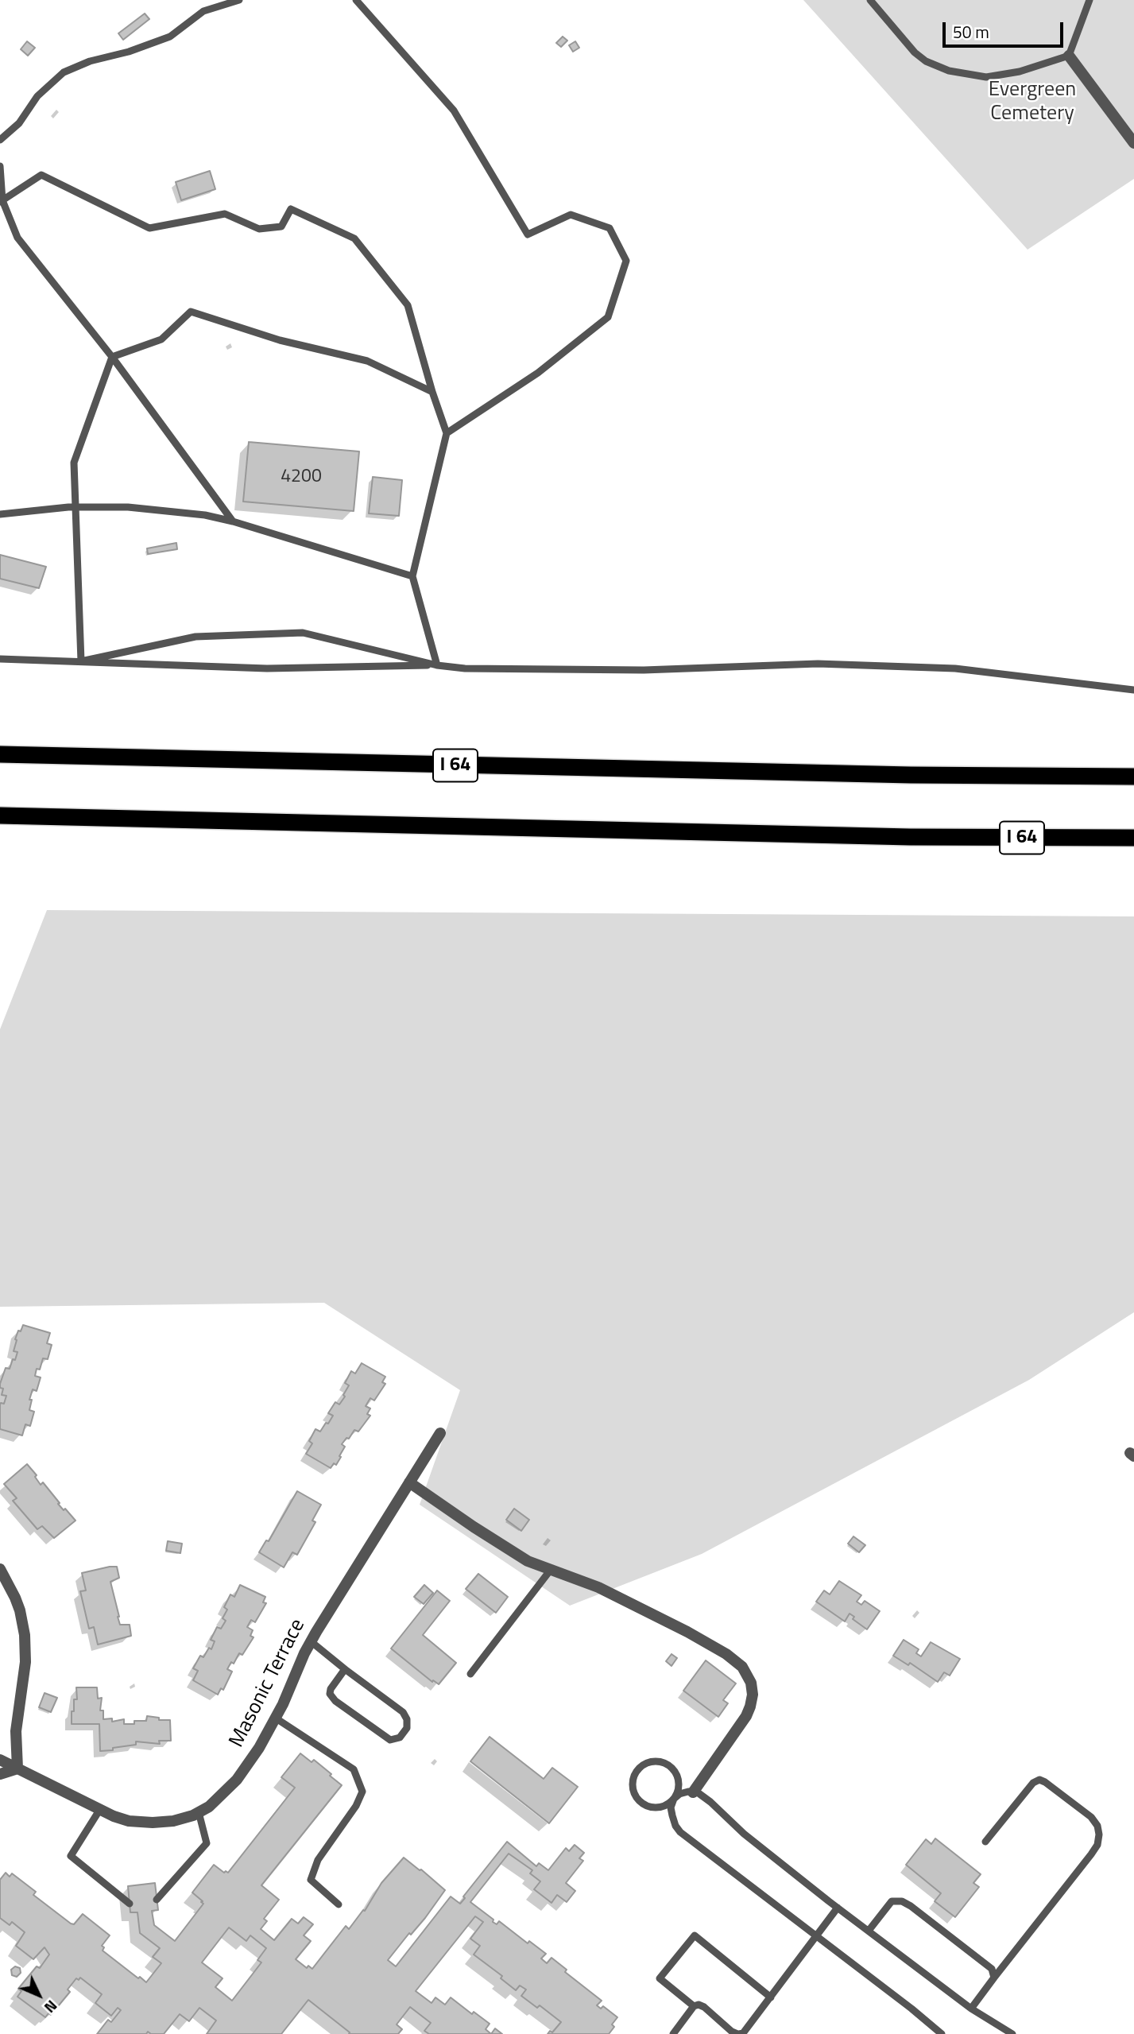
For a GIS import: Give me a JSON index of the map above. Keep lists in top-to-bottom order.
{
  "streets": {
    "highway": ["I 64"],
    "street": ["Masonic Terrace"]
  },
  "parks": ["Evergreen Cemetery"],
  "house_numbers": ["4200"],
  "scale_bar": "50 m",
  "north": "bottom right"
}
